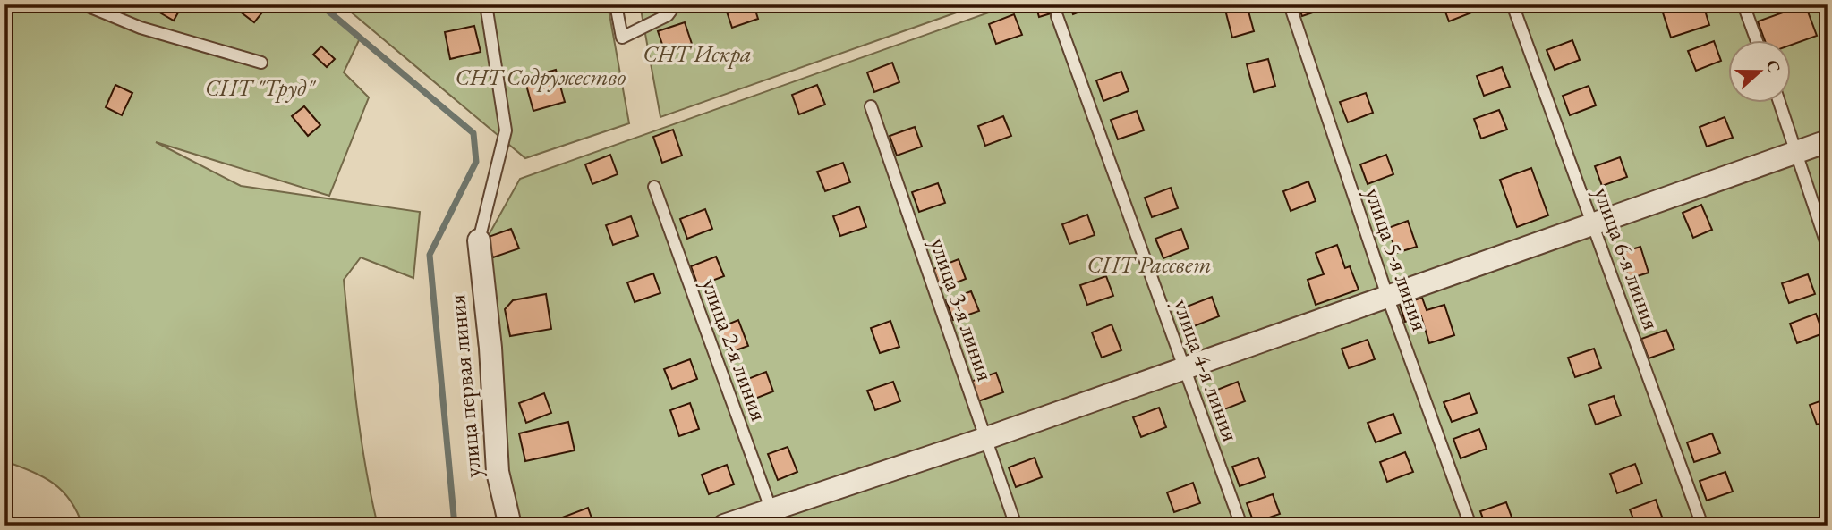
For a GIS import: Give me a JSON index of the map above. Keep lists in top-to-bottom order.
{
  "streets": {
    "street": ["улица первая линия"],
    "lane": [
      "улица 6-я линия",
      "улица 5-я линия",
      "улица 3-я линия",
      "улица 2-я линия",
      "улица 4-я линия"
    ]
  },
  "parks": [
    "СНТ Искра",
    "СНТ Содружество",
    "СНТ \"Труд\"",
    "СНТ Рассвет"
  ],
  "north": "right"
}
